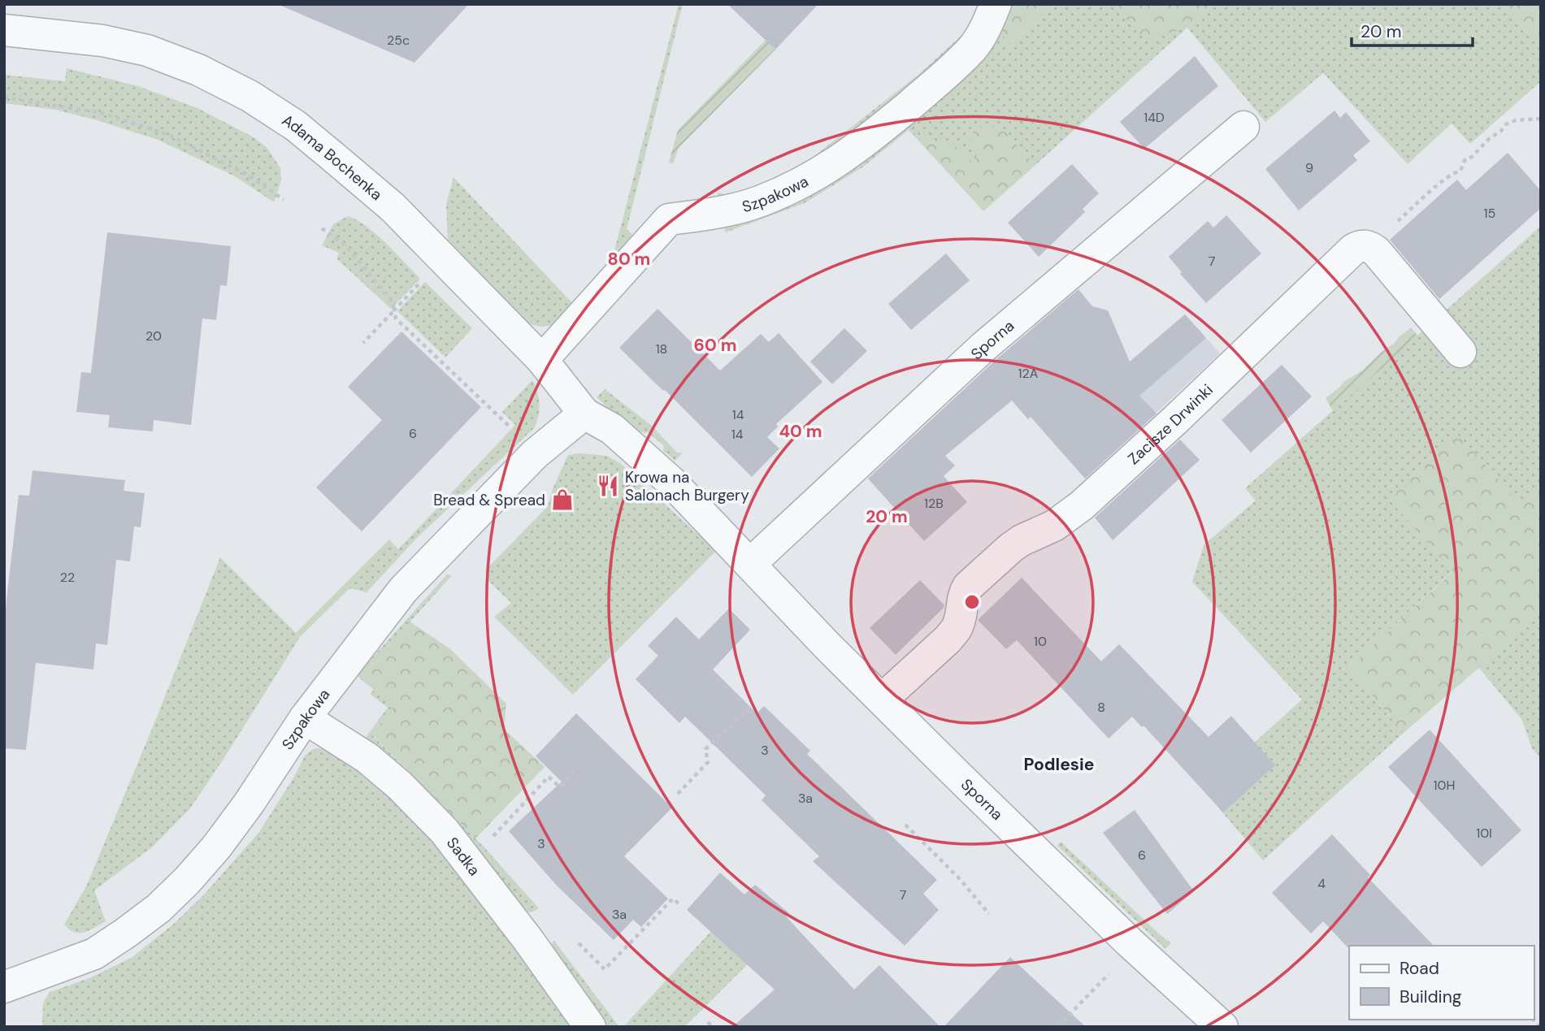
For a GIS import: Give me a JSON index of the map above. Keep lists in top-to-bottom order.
{
  "streets": {
    "street": [
      "Adama Bochenka",
      "Szpakowa",
      "Sporna",
      "Zacisze Drwinki",
      "Sadka"
    ]
  },
  "crossings": [
    ["Adama Bochenka", "Szpakowa"],
    ["Adama Bochenka", "Sporna"],
    ["Szpakowa", "Sporna"],
    ["Szpakowa", "Sadka"],
    ["Sporna", "Zacisze Drwinki"]
  ],
  "districts": ["Podlesie"],
  "places": {
    "restaurant": ["Krowa na Salonach Burgery"],
    "shop": ["Bread & Spread"]
  },
  "house_numbers": [
    "25c",
    "14D",
    "9",
    "15",
    "7",
    "20",
    "18",
    "12A",
    "14",
    "6",
    "14",
    "12B",
    "22",
    "10",
    "8",
    "3",
    "10H",
    "3a",
    "10I",
    "3",
    "6",
    "4",
    "7",
    "3a"
  ],
  "legend": ["Road", "Building"],
  "scale_bar": "20 m",
  "rings": [
    "80 m",
    "60 m",
    "40 m",
    "20 m"
  ]
}
